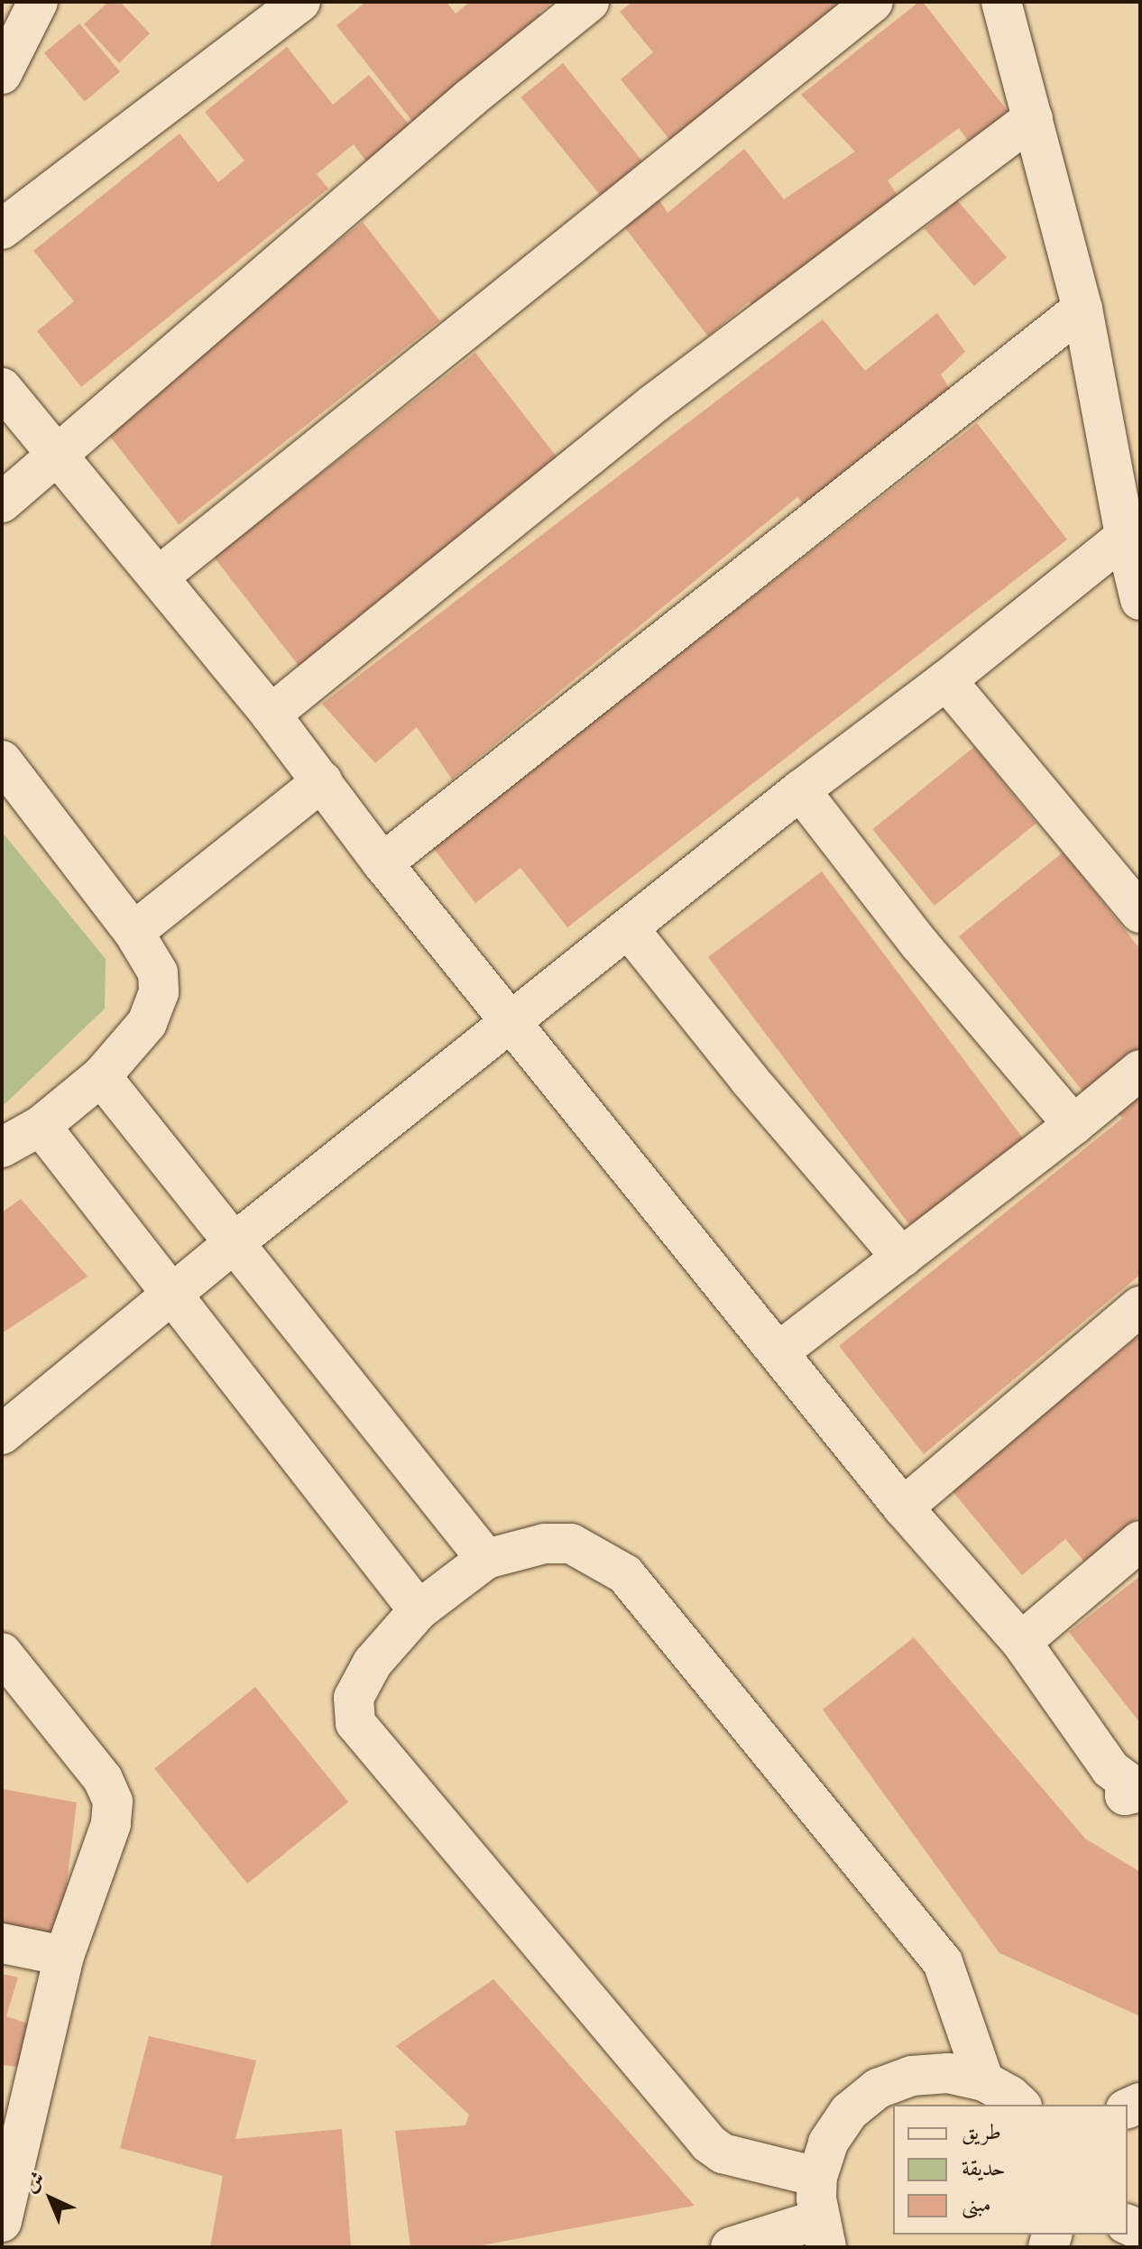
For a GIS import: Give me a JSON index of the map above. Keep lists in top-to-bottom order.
{
  "legend": ["طريق", "حديقة", "مبنى"],
  "north": "top left"
}
